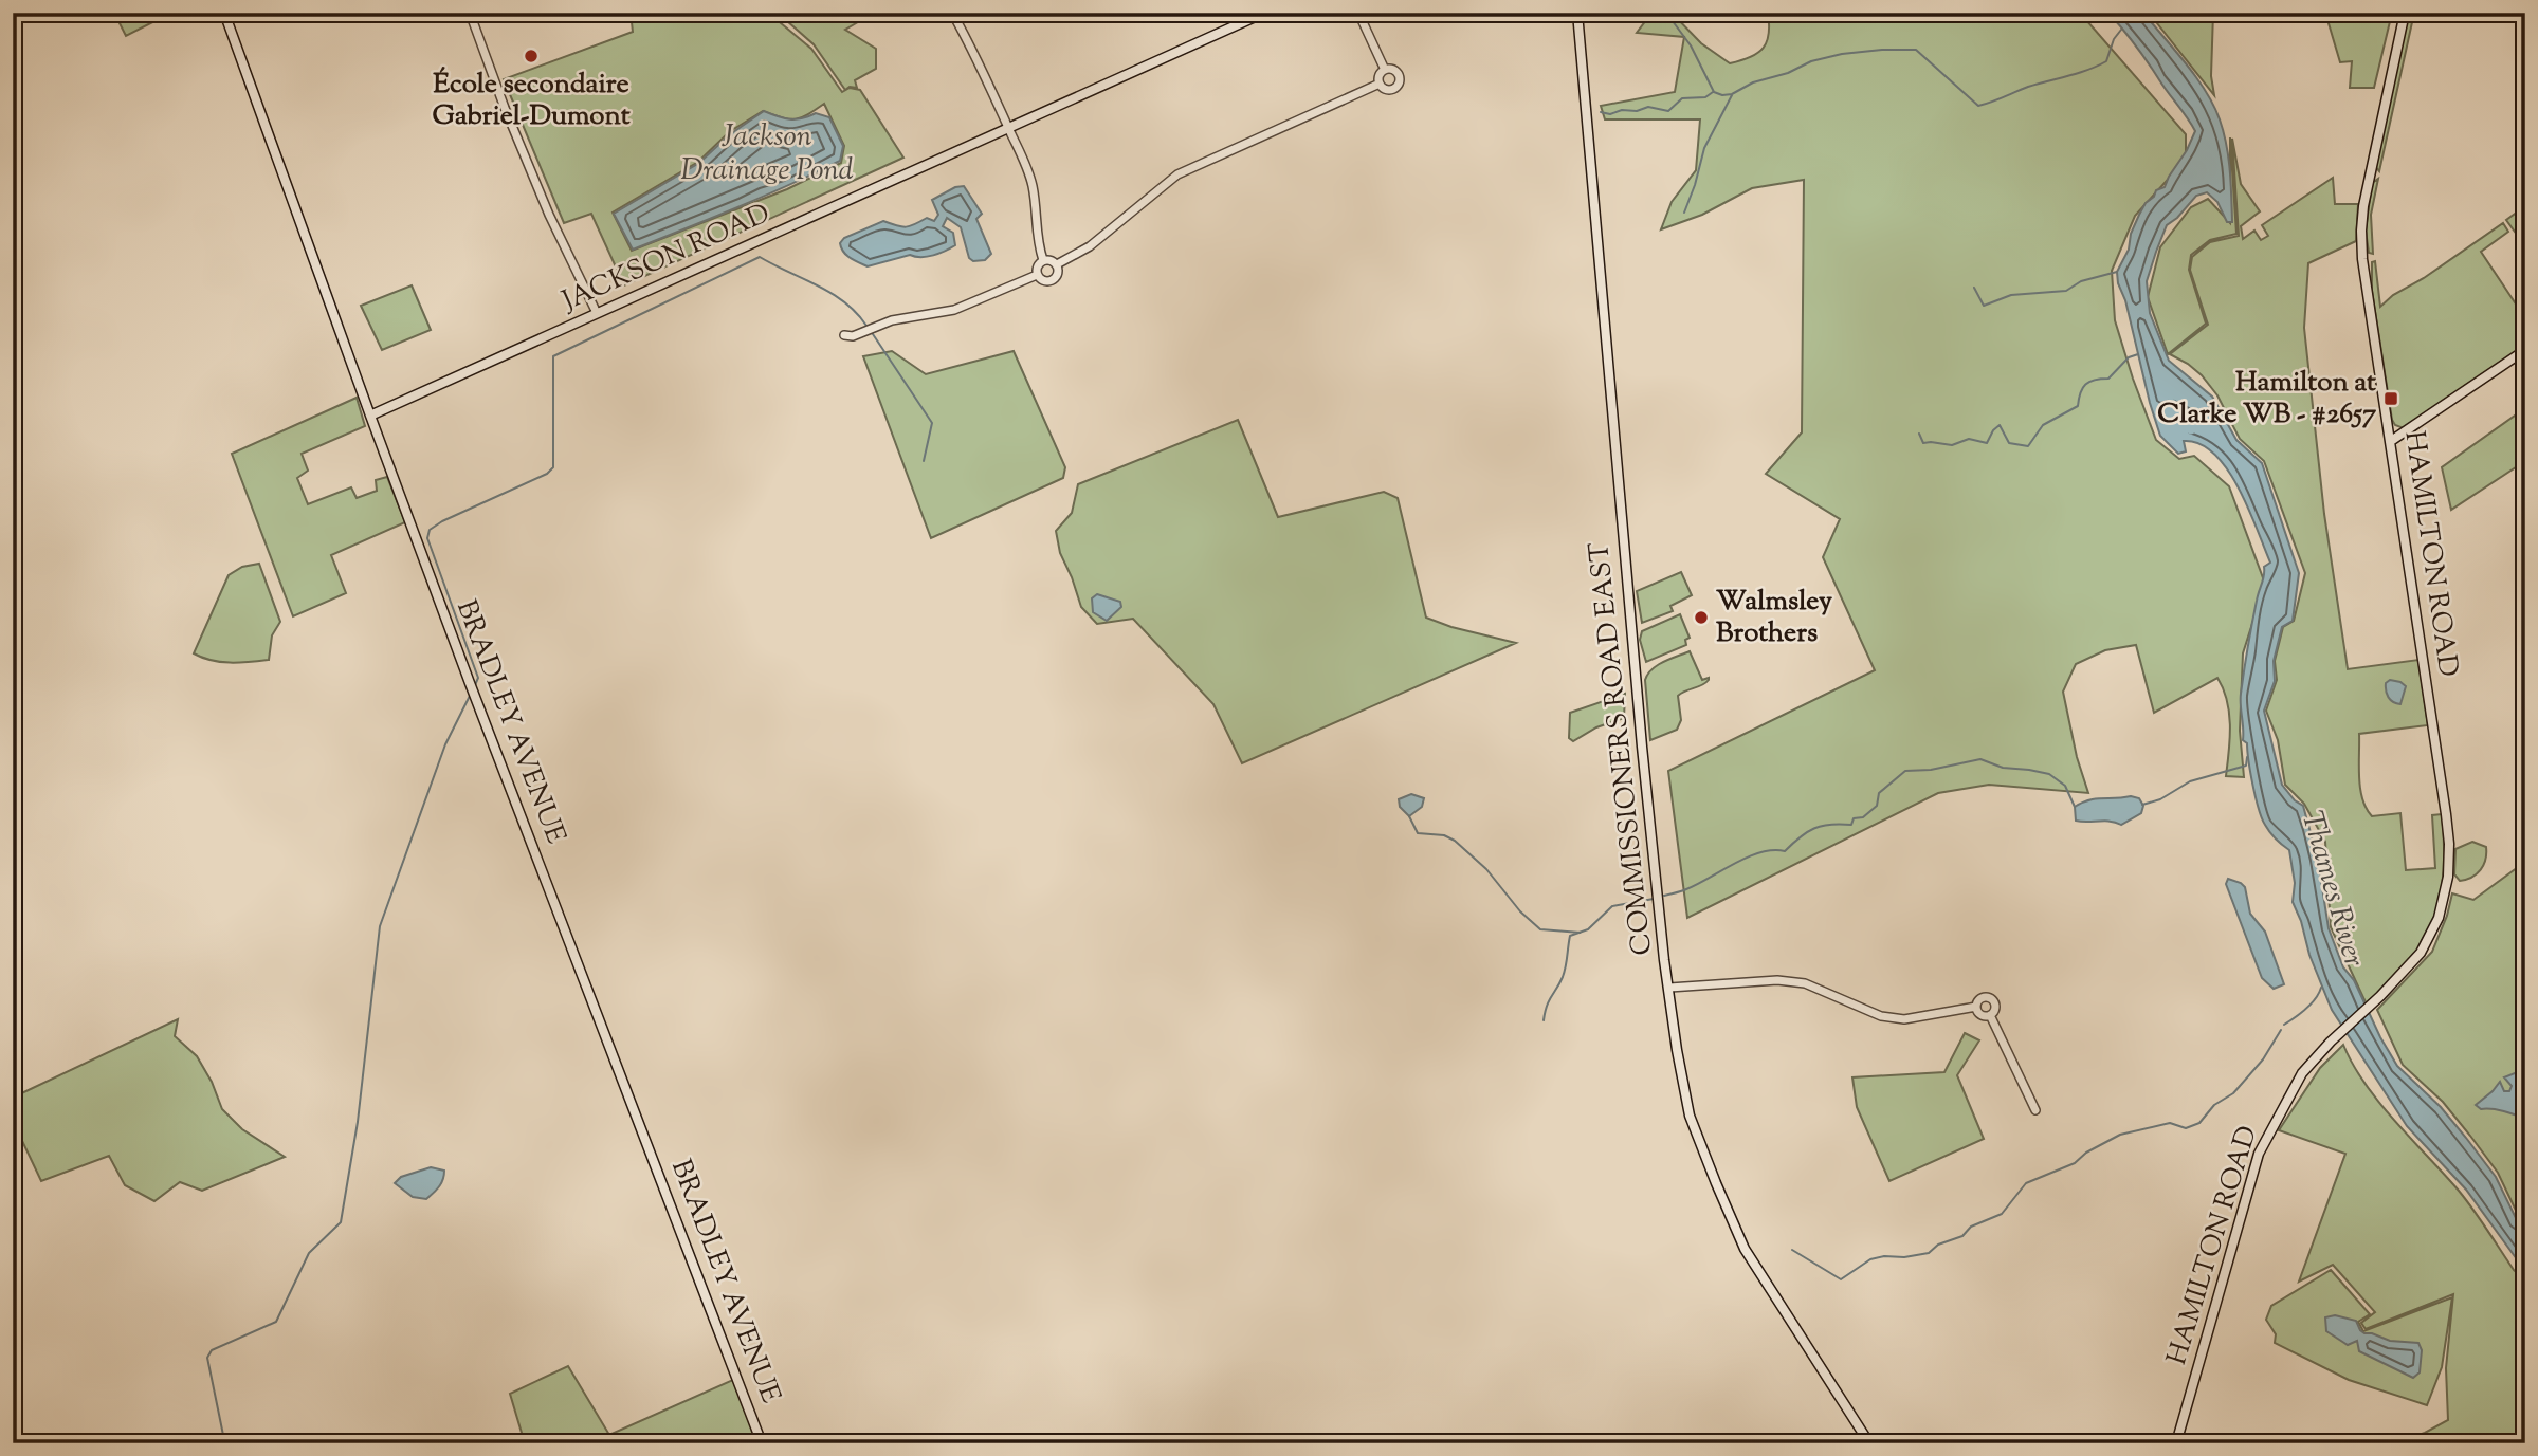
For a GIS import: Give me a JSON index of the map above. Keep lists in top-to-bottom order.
{
  "streets": {
    "main road": [
      "JACKSON ROAD",
      "HAMILTON ROAD",
      "BRADLEY AVENUE",
      "COMMISSIONERS ROAD EAST"
    ]
  },
  "crossings": [
    ["JACKSON ROAD", "BRADLEY AVENUE"]
  ],
  "water": ["Jackson Drainage Pond", "Thames River"],
  "places": {
    "other": ["École secondaire Gabriel-Dumont", "Walmsley Brothers"],
    "transit": ["Hamilton at Clarke WB - #2657"]
  }
}
